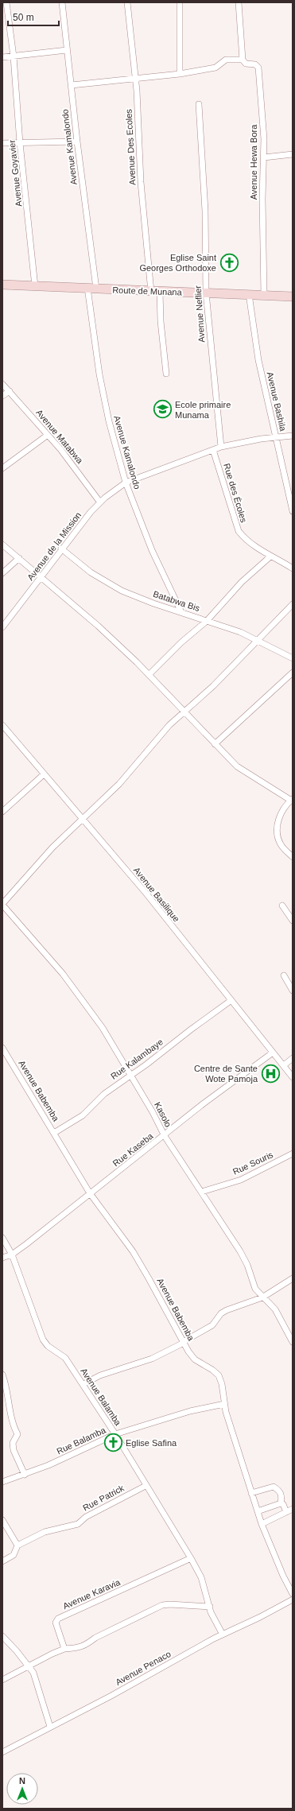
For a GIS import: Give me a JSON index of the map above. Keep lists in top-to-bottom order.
{
  "streets": {
    "main road": ["Route de Munana"],
    "street": [
      "Avenue Kamalondo",
      "Avenue Des Ecoles",
      "Avenue Hewa Bora",
      "Avenue Goyavier",
      "Avenue Neflier",
      "Avenue Bashila",
      "Avenue Matabwa",
      "Rue des Écoles",
      "Avenue de la Mission",
      "Batabwa Bis",
      "Avenue Basilique",
      "Rue Kalambaye",
      "Avenue Babemba",
      "Kasolo",
      "Rue Kaseba",
      "Rue Souris",
      "Avenue Balamba",
      "Rue Balamba",
      "Rue Patrick",
      "Avenue Karavia",
      "Avenue Penaco"
    ]
  },
  "crossings": [
    ["Avenue Kamalondo", "Route de Munana"],
    ["Avenue Kamalondo", "Avenue de la Mission"],
    ["Avenue Kamalondo", "Batabwa Bis"],
    ["Avenue Des Ecoles", "Route de Munana"],
    ["Avenue Hewa Bora", "Route de Munana"],
    ["Avenue Goyavier", "Route de Munana"],
    ["Route de Munana", "Avenue Neflier"],
    ["Route de Munana", "Avenue Bashila"],
    ["Avenue Matabwa", "Avenue de la Mission"],
    ["Rue des Écoles", "Avenue de la Mission"],
    ["Avenue de la Mission", "Batabwa Bis"],
    ["Avenue Basilique", "Rue Kalambaye"],
    ["Avenue Basilique", "Rue Kaseba"],
    ["Rue Kalambaye", "Avenue Babemba"],
    ["Rue Kalambaye", "Kasolo"],
    ["Avenue Babemba", "Rue Kaseba"],
    ["Avenue Babemba", "Rue Balamba"],
    ["Kasolo", "Rue Kaseba"],
    ["Kasolo", "Rue Souris"],
    ["Rue Kaseba", "Avenue Balamba"],
    ["Avenue Balamba", "Rue Balamba"],
    ["Avenue Balamba", "Rue Patrick"],
    ["Avenue Balamba", "Avenue Karavia"],
    ["Avenue Balamba", "Avenue Penaco"]
  ],
  "places": {
    "church": ["Eglise Saint Georges Orthodoxe", "Eglise Safina"],
    "school or university": ["Ecole primaire Munama"],
    "hospital": ["Centre de Sante Wote Pamoja"]
  },
  "scale_bar": "50 m",
  "north": "top"
}
